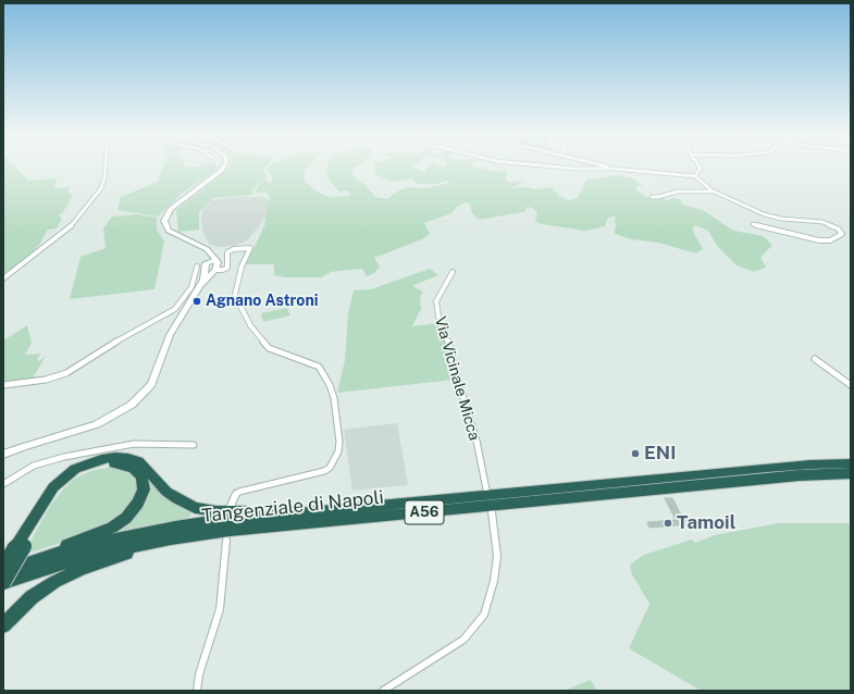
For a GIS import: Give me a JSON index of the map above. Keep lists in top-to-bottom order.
{
  "streets": {
    "highway": ["Tangenziale di Napoli", "A56"],
    "street": ["Via Vicinale Micca"]
  },
  "places": ["Agnano Astroni", "ENI", "Tamoil"]
}
